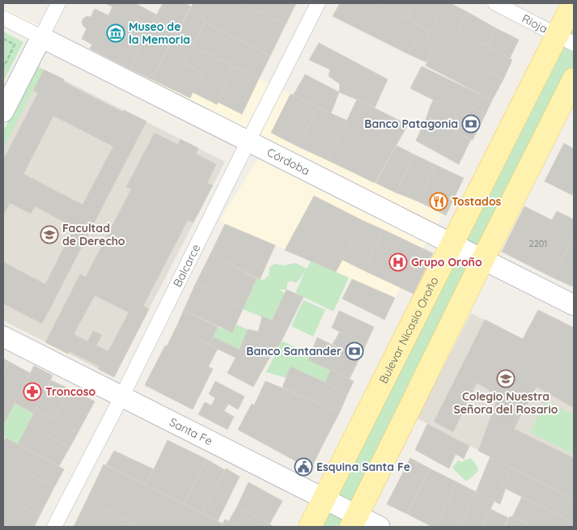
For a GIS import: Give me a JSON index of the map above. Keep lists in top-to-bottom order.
{
  "streets": {
    "main road": ["Córdoba", "Bulevar Nicasio Oroño", "Santa Fe"],
    "street": ["Rioja", "Balcarce"]
  },
  "crossings": [
    ["Rioja", "Bulevar Nicasio Oroño"],
    ["Córdoba", "Balcarce"],
    ["Córdoba", "Bulevar Nicasio Oroño"],
    ["Balcarce", "Santa Fe"],
    ["Bulevar Nicasio Oroño", "Santa Fe"]
  ],
  "places": {
    "museum": ["Museo de la Memoria"],
    "bank": ["Banco Patagonia", "Banco Santander"],
    "restaurant": ["Tostados"],
    "school or university": ["Facultad de Derecho", "Colegio Nuestra Señora del Rosario"],
    "hospital": ["Grupo Oroño"],
    "pharmacy": ["Troncoso"],
    "public building": ["Esquina Santa Fe"]
  },
  "house_numbers": ["2201"]
}
